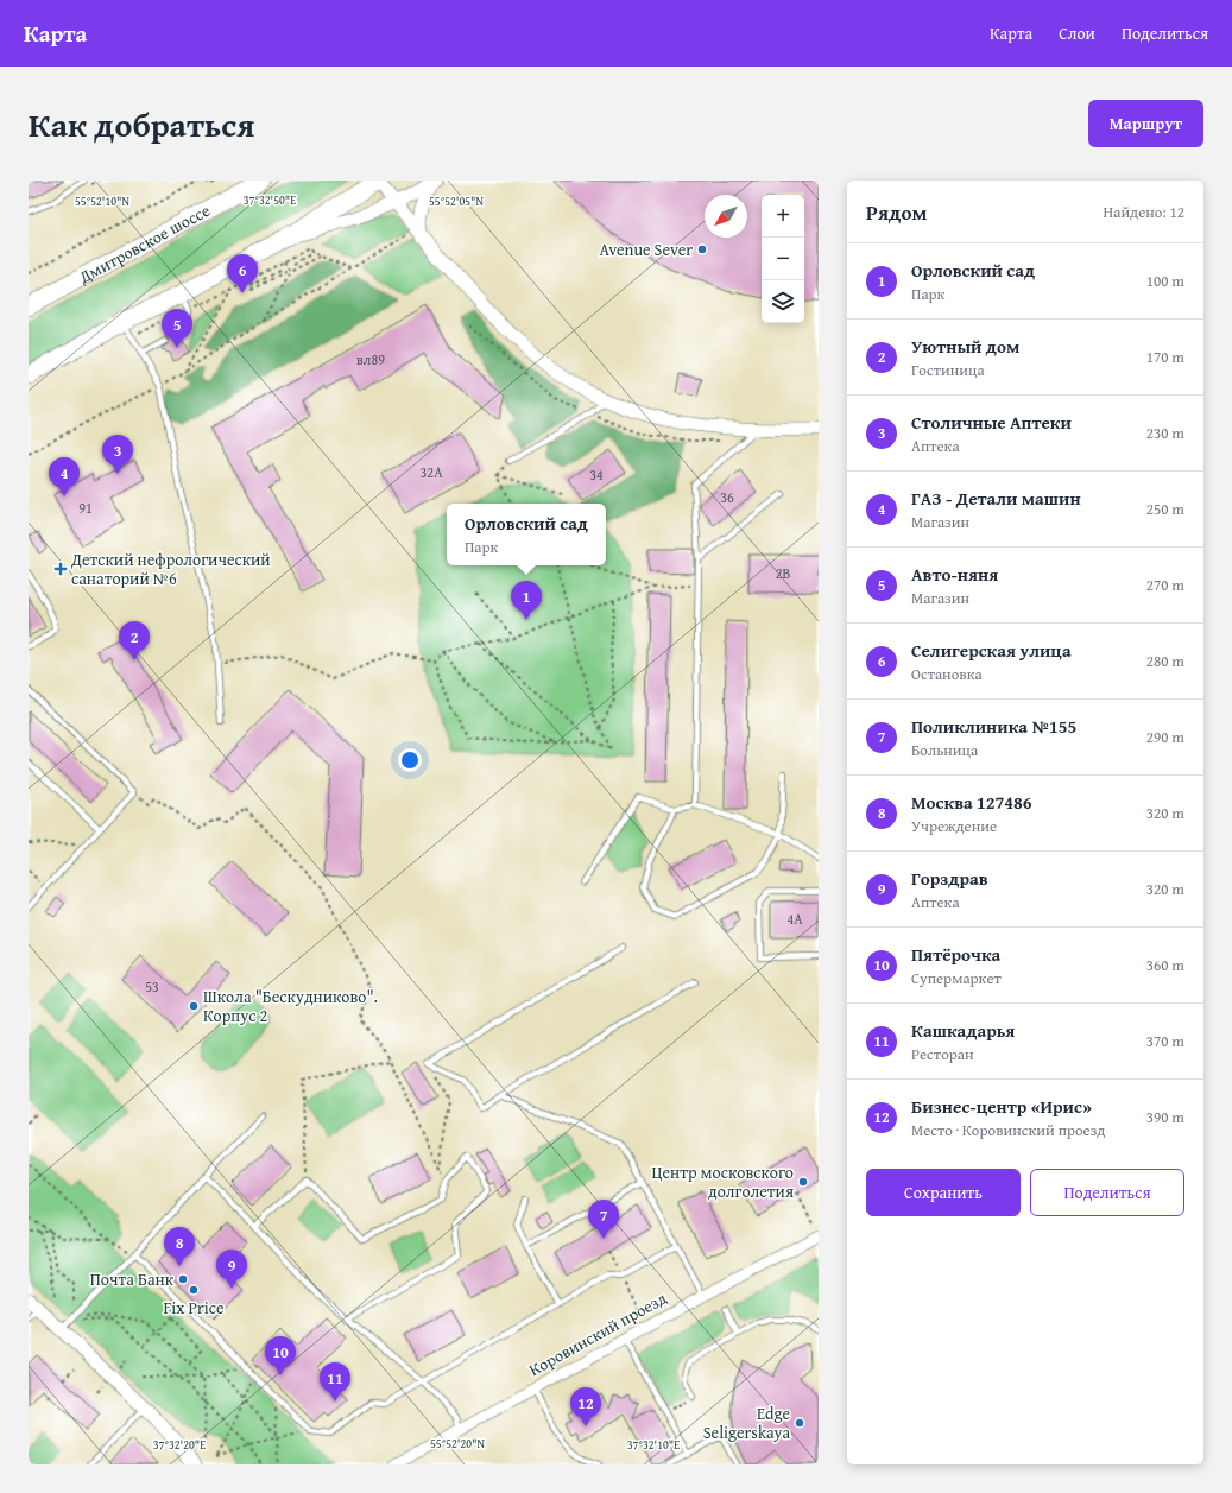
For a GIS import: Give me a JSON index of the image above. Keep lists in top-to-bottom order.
{
  "streets": {
    "main road": ["Дмитровское шоссе"],
    "street": ["Коровинский проезд"]
  },
  "places": {
    "other": [
      "Avenue Sever",
      "Школа \"Бескудниково\". Корпус 2",
      "Центр московского долголетия",
      "Почта Банк",
      "Fix Price",
      "Edge Seligerskaya"
    ],
    "health": ["Детский нефрологический санаторий №6"]
  },
  "house_numbers": [
    "вл89",
    "32А",
    "34",
    "36",
    "91",
    "2В",
    "4А",
    "53"
  ],
  "north": "bottom left",
  "page": {
    "header": "Карта",
    "nav": ["Карта", "Слои", "Поделиться"],
    "title": "Как добраться",
    "buttons": [
      "Маршрут",
      ["Сохранить", "Поделиться"]
    ],
    "heading": ["Рядом", "Найдено: 12"],
    "map_buttons": ["+", "−"],
    "list": [
      {
        "mark": "1",
        "name": "Орловский сад",
        "note": "Парк",
        "value": "100 m"
      },
      {
        "mark": "2",
        "name": "Уютный дом",
        "note": "Гостиница",
        "value": "170 m"
      },
      {
        "mark": "3",
        "name": "Столичные Аптеки",
        "note": "Аптека",
        "value": "230 m"
      },
      {
        "mark": "4",
        "name": "ГАЗ - Детали машин",
        "note": "Магазин",
        "value": "250 m"
      },
      {
        "mark": "5",
        "name": "Авто-няня",
        "note": "Магазин",
        "value": "270 m"
      },
      {
        "mark": "6",
        "name": "Селигерская улица",
        "note": "Остановка",
        "value": "280 m"
      },
      {
        "mark": "7",
        "name": "Поликлиника №155",
        "note": "Больница",
        "value": "290 m"
      },
      {
        "mark": "8",
        "name": "Москва 127486",
        "note": "Учреждение",
        "value": "320 m"
      },
      {
        "mark": "9",
        "name": "Горздрав",
        "note": "Аптека",
        "value": "320 m"
      },
      {
        "mark": "10",
        "name": "Пятёрочка",
        "note": "Супермаркет",
        "value": "360 m"
      },
      {
        "mark": "11",
        "name": "Кашкадарья",
        "note": "Ресторан",
        "value": "370 m"
      },
      {
        "mark": "12",
        "name": "Бизнес-центр «Ирис»",
        "note": "Место · Коровинский проезд",
        "value": "390 m"
      }
    ],
    "pins": [
      "6",
      "5",
      "3",
      "4",
      "1",
      "2",
      "7",
      "8",
      "9",
      "10",
      "11",
      "12"
    ],
    "popup": ["Орловский сад", "Парк"]
  },
  "coordinates": [
    "37°32'50\"E",
    "55°52'10\"N",
    "55°52'05\"N",
    "55°52'20\"N",
    "37°32'20\"E",
    "37°32'10\"E"
  ]
}
